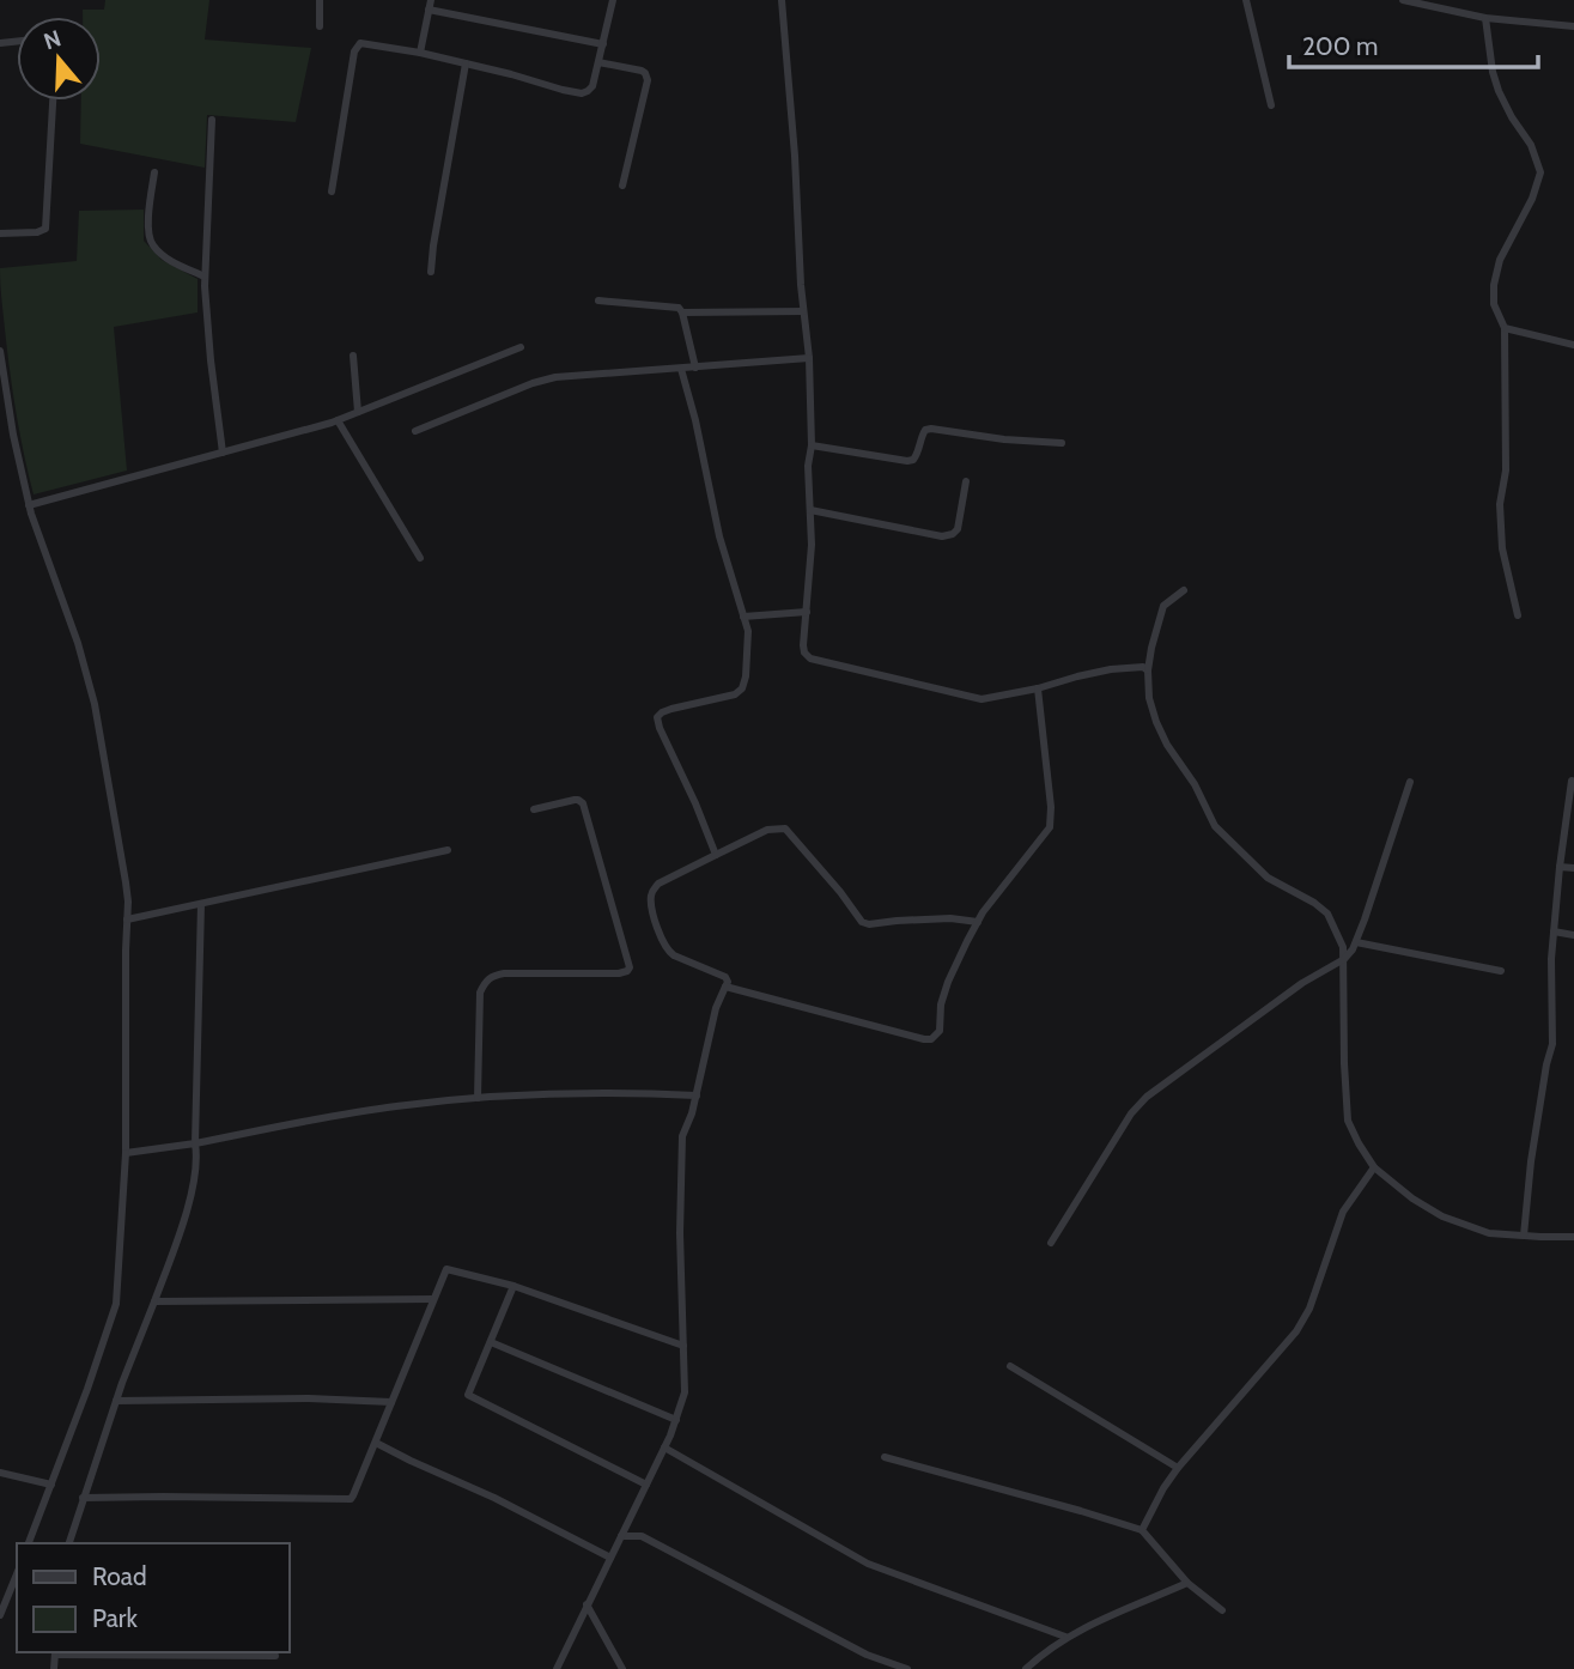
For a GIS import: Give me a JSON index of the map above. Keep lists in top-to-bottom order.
{
  "legend": ["Road", "Park"],
  "scale_bar": "200 m",
  "north": "top"
}
